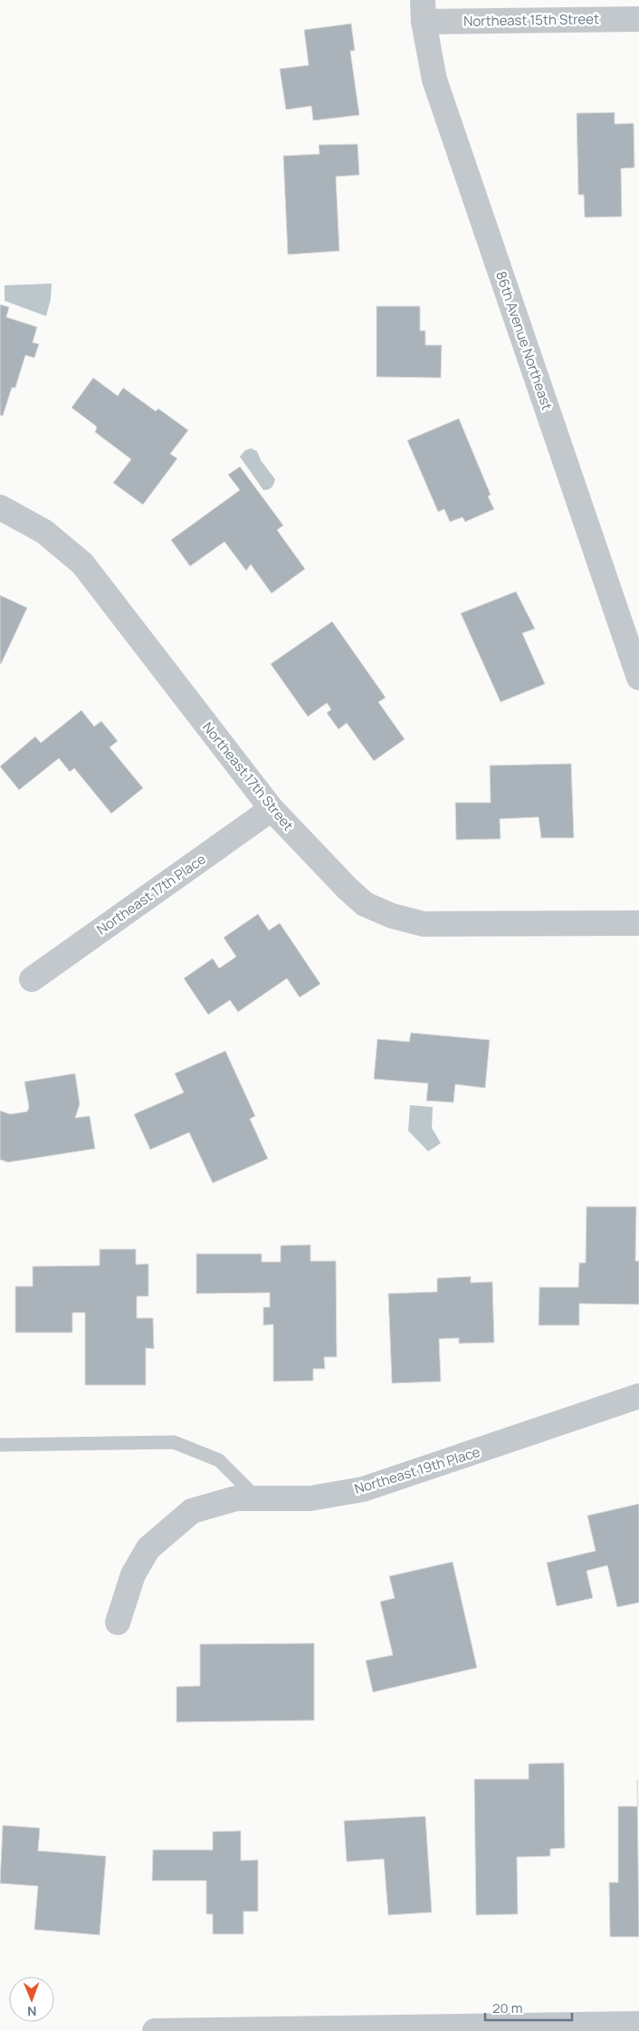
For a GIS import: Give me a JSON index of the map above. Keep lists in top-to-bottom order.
{
  "streets": {
    "street": [
      "Northeast 15th Street",
      "86th Avenue Northeast",
      "Northeast 17th Street",
      "Northeast 17th Place",
      "Northeast 19th Place"
    ]
  },
  "crossings": [
    ["Northeast 15th Street", "86th Avenue Northeast"],
    ["Northeast 17th Street", "Northeast 17th Place"]
  ],
  "scale_bar": "20 m",
  "north": "bottom"
}
